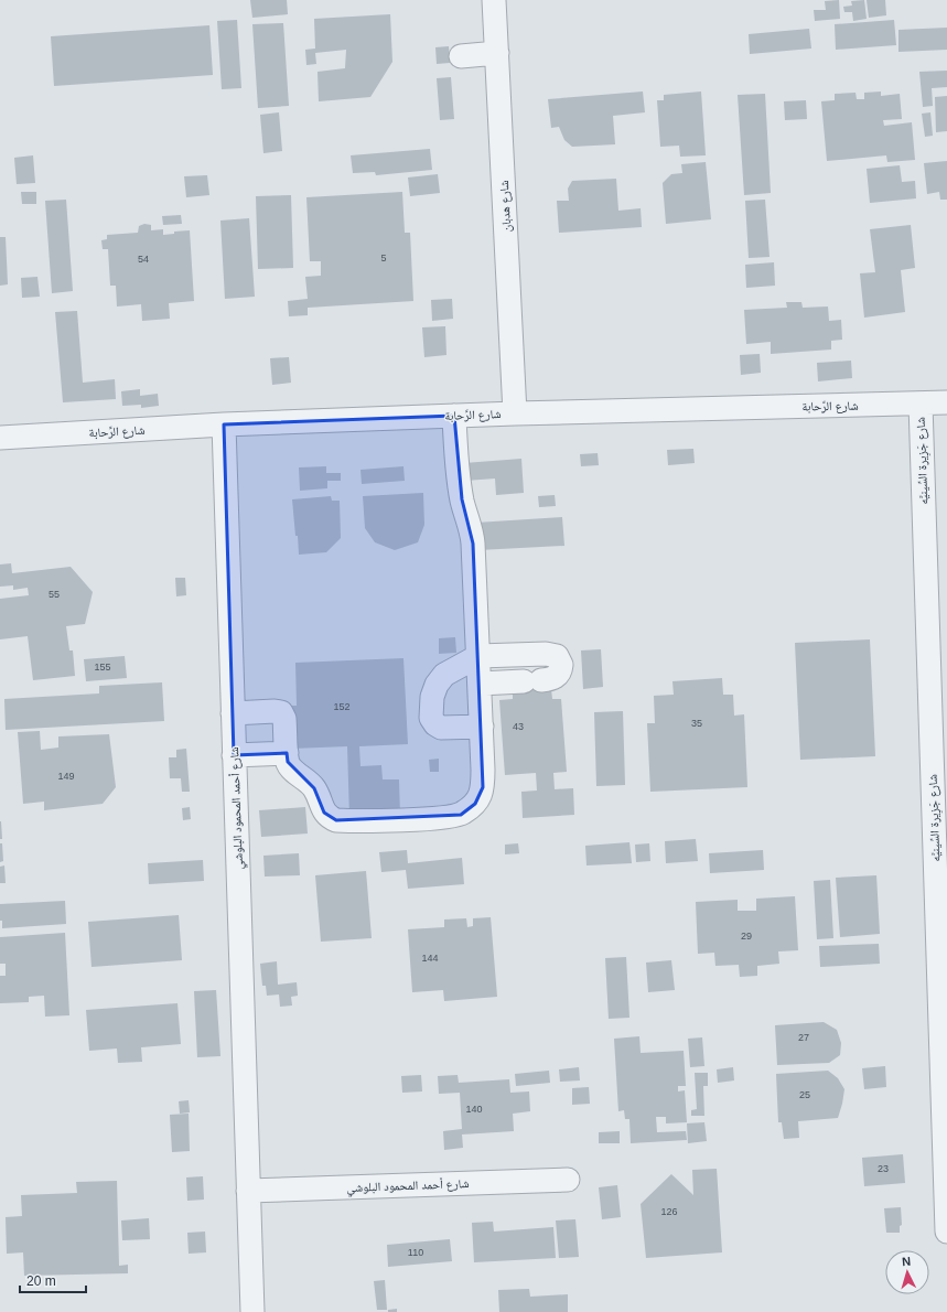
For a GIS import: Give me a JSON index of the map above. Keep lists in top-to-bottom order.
{
  "streets": {
    "street": [
      "شارع هدبان",
      "شارع الرَّحابة",
      "شارع جَزِيرة السِّينيَّه",
      "شارع أحمد المحمود البلوشي"
    ]
  },
  "crossings": [
    ["شارع هدبان", "شارع الرَّحابة"],
    ["شارع الرَّحابة", "شارع جَزِيرة السِّينيَّه"],
    ["شارع الرَّحابة", "شارع أحمد المحمود البلوشي"]
  ],
  "house_numbers": [
    "5",
    "54",
    "55",
    "155",
    "152",
    "35",
    "43",
    "149",
    "29",
    "144",
    "27",
    "25",
    "140",
    "23",
    "126",
    "110"
  ],
  "scale_bar": "20 m",
  "north": "top"
}
